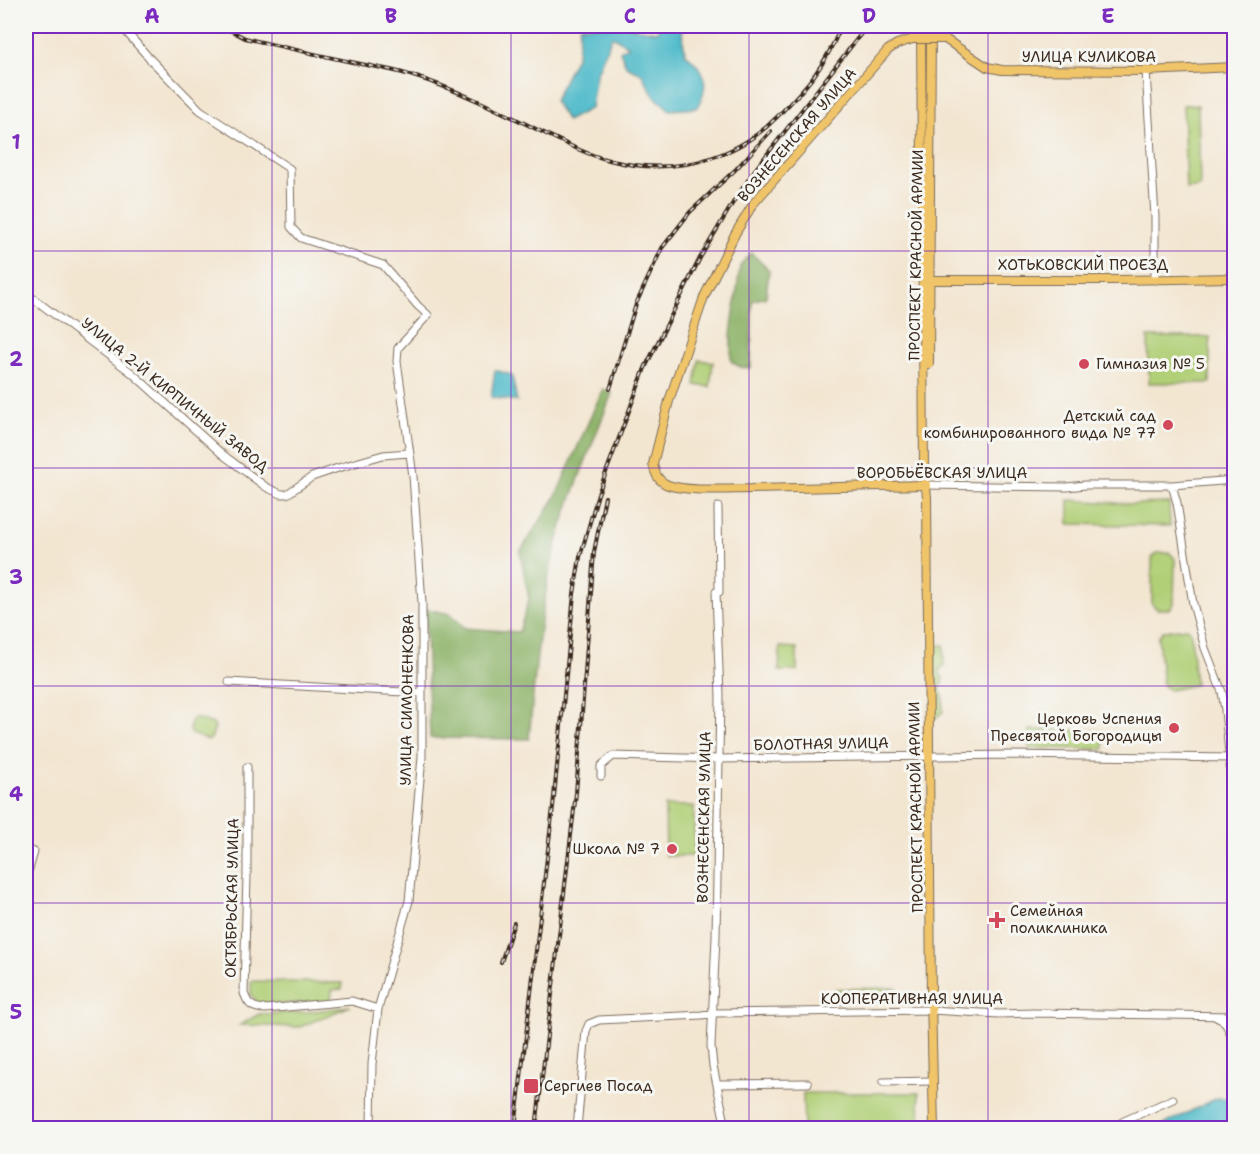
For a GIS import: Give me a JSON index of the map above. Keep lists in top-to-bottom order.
{
  "streets": {
    "main road": [
      "УЛИЦА КУЛИКОВА",
      "ВОЗНЕСЕНСКАЯ УЛИЦА",
      "ПРОСПЕКТ КРАСНОЙ АРМИИ",
      "ХОТЬКОВСКИЙ ПРОЕЗД",
      "ВОРОБЬЁВСКАЯ УЛИЦА"
    ],
    "street": [
      "УЛИЦА 2-Й КИРПИЧНЫЙ ЗАВОД",
      "УЛИЦА СИМОНЕНКОВА",
      "БОЛОТНАЯ УЛИЦА",
      "ОКТЯБРЬСКАЯ УЛИЦА",
      "КООПЕРАТИВНАЯ УЛИЦА"
    ]
  },
  "crossings": [
    ["УЛИЦА КУЛИКОВА", "ВОЗНЕСЕНСКАЯ УЛИЦА"],
    ["ВОЗНЕСЕНСКАЯ УЛИЦА", "ВОРОБЬЁВСКАЯ УЛИЦА"],
    ["ВОЗНЕСЕНСКАЯ УЛИЦА", "БОЛОТНАЯ УЛИЦА"],
    ["ВОЗНЕСЕНСКАЯ УЛИЦА", "КООПЕРАТИВНАЯ УЛИЦА"],
    ["ПРОСПЕКТ КРАСНОЙ АРМИИ", "ХОТЬКОВСКИЙ ПРОЕЗД"],
    ["ПРОСПЕКТ КРАСНОЙ АРМИИ", "ВОРОБЬЁВСКАЯ УЛИЦА"],
    ["ПРОСПЕКТ КРАСНОЙ АРМИИ", "БОЛОТНАЯ УЛИЦА"],
    ["ПРОСПЕКТ КРАСНОЙ АРМИИ", "КООПЕРАТИВНАЯ УЛИЦА"],
    ["УЛИЦА 2-Й КИРПИЧНЫЙ ЗАВОД", "УЛИЦА СИМОНЕНКОВА"],
    ["УЛИЦА СИМОНЕНКОВА", "ОКТЯБРЬСКАЯ УЛИЦА"]
  ],
  "places": {
    "other": [
      "Гимназия № 5",
      "Детский сад комбинированного вида № 77",
      "Церковь Успения Пресвятой Богородицы",
      "Школа № 7"
    ],
    "health": ["Семейная поликлиника"],
    "transit": ["Сергиев Посад"]
  },
  "grid": {
    "columns": [
      "A",
      "B",
      "C",
      "D",
      "E"
    ],
    "rows": [
      "1",
      "2",
      "3",
      "4",
      "5"
    ]
  }
}
